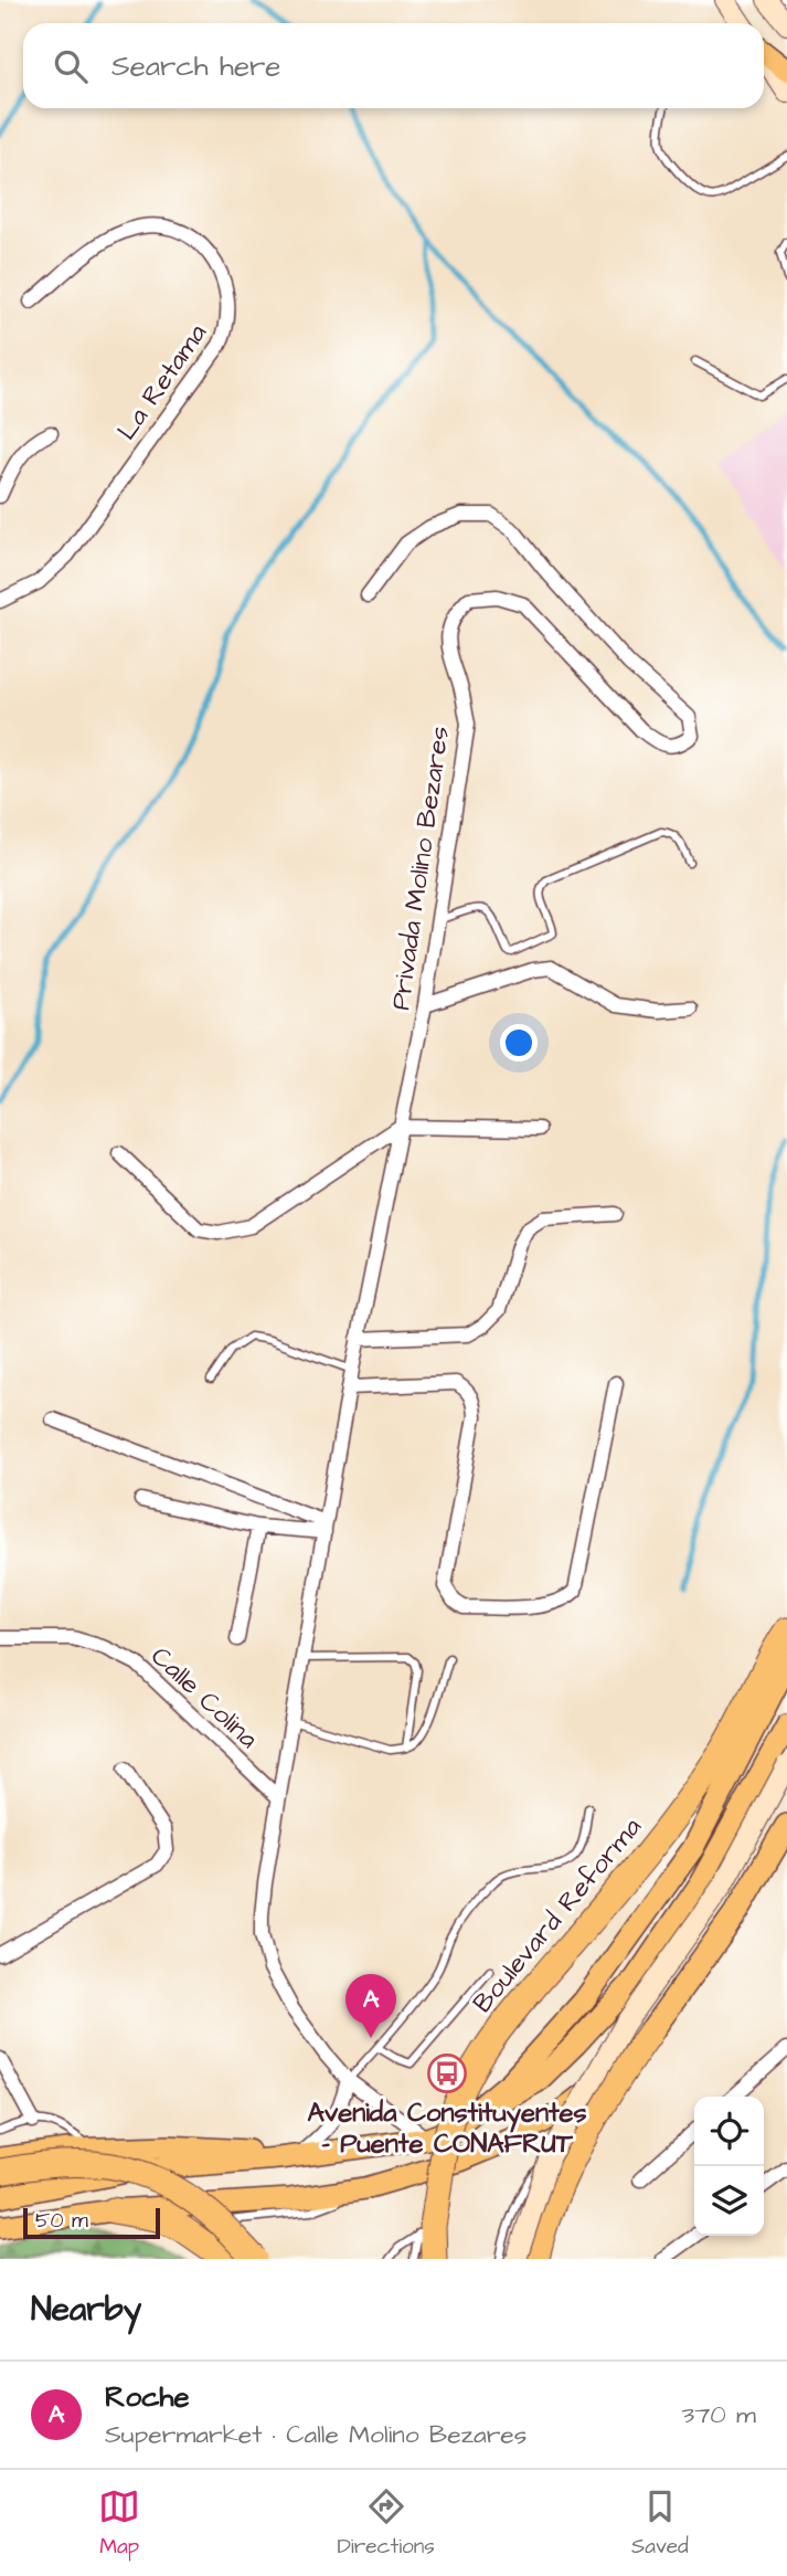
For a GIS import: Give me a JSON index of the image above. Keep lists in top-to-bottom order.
{
  "streets": {
    "highway": ["Boulevard Reforma"],
    "street": ["La Retama", "Privada Molino Bezares", "Calle Colina"]
  },
  "crossings": [
    ["Privada Molino Bezares", "Calle Colina"]
  ],
  "places": {
    "bus stop": ["Avenida Constituyentes - Puente CONAFRUT"]
  },
  "scale_bar": "50 m",
  "page": {
    "search": "Search here",
    "pins": "A",
    "scale": "50 m",
    "heading": "Nearby",
    "list": [
      {
        "mark": "A",
        "name": "Roche",
        "note": "Supermarket · Calle Molino Bezares",
        "value": "370 m"
      }
    ],
    "nav": ["Map", "Directions", "Saved"]
  }
}
